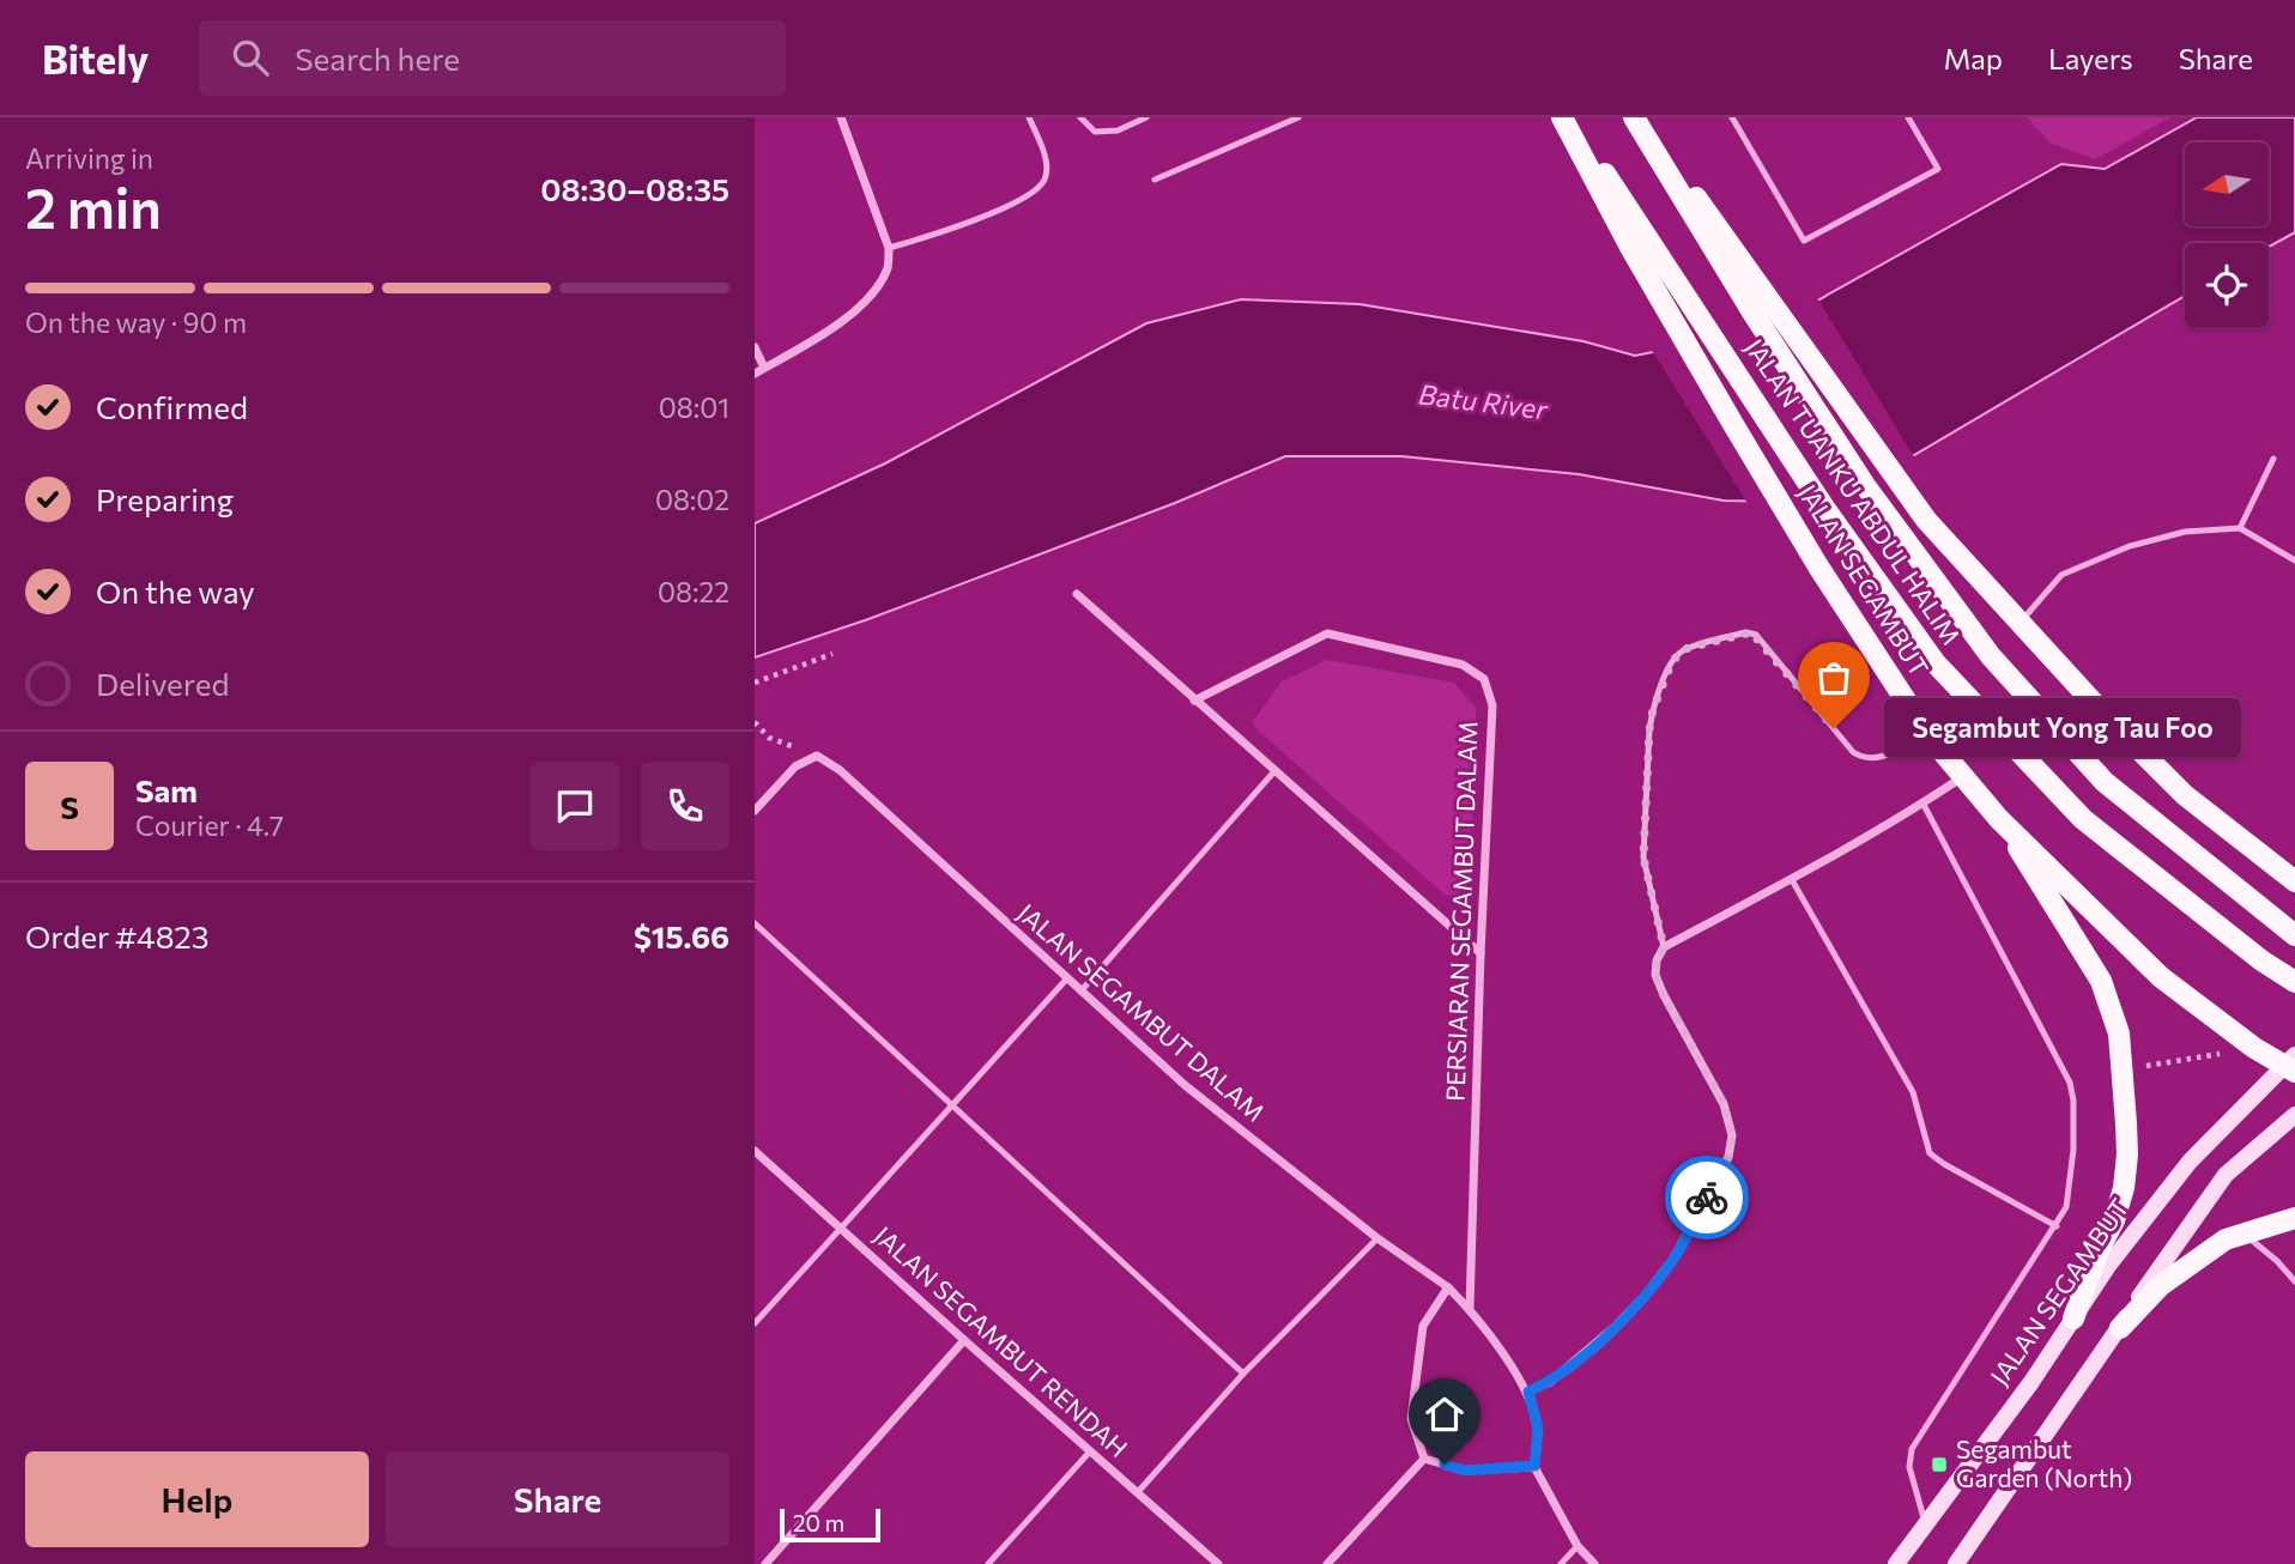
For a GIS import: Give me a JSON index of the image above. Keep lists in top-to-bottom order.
{
  "streets": {
    "main road": ["JALAN TUANKU ABDUL HALIM", "JALAN SEGAMBUT"],
    "street": ["PERSIARAN SEGAMBUT DALAM", "JALAN SEGAMBUT DALAM", "JALAN SEGAMBUT RENDAH"]
  },
  "crossings": [
    ["JALAN TUANKU ABDUL HALIM", "JALAN SEGAMBUT"],
    ["PERSIARAN SEGAMBUT DALAM", "JALAN SEGAMBUT DALAM"]
  ],
  "water": ["Batu River"],
  "places": {
    "other": ["Segambut Yong Tau Foo"],
    "transit": ["Segambut Garden (North)"]
  },
  "scale_bar": "20 m",
  "north": "left",
  "page": {
    "header": "Bitely",
    "search": "Search here",
    "nav": ["Map", "Layers", "Share"],
    "heading": ["2 min", "Arriving in", "08:30–08:35"],
    "panel": [
      "Sam",
      "Courier · 4.7",
      "Order #4823",
      "$15.66"
    ],
    "bar": "On the way · 90 m",
    "list": [
      ["Confirmed", "08:01"],
      ["Preparing", "08:02"],
      ["On the way", "08:22"],
      "Delivered"
    ],
    "bubble": "Segambut Yong Tau Foo",
    "round": "S",
    "buttons": ["Help", "Share"],
    "scale": "20 m"
  }
}
